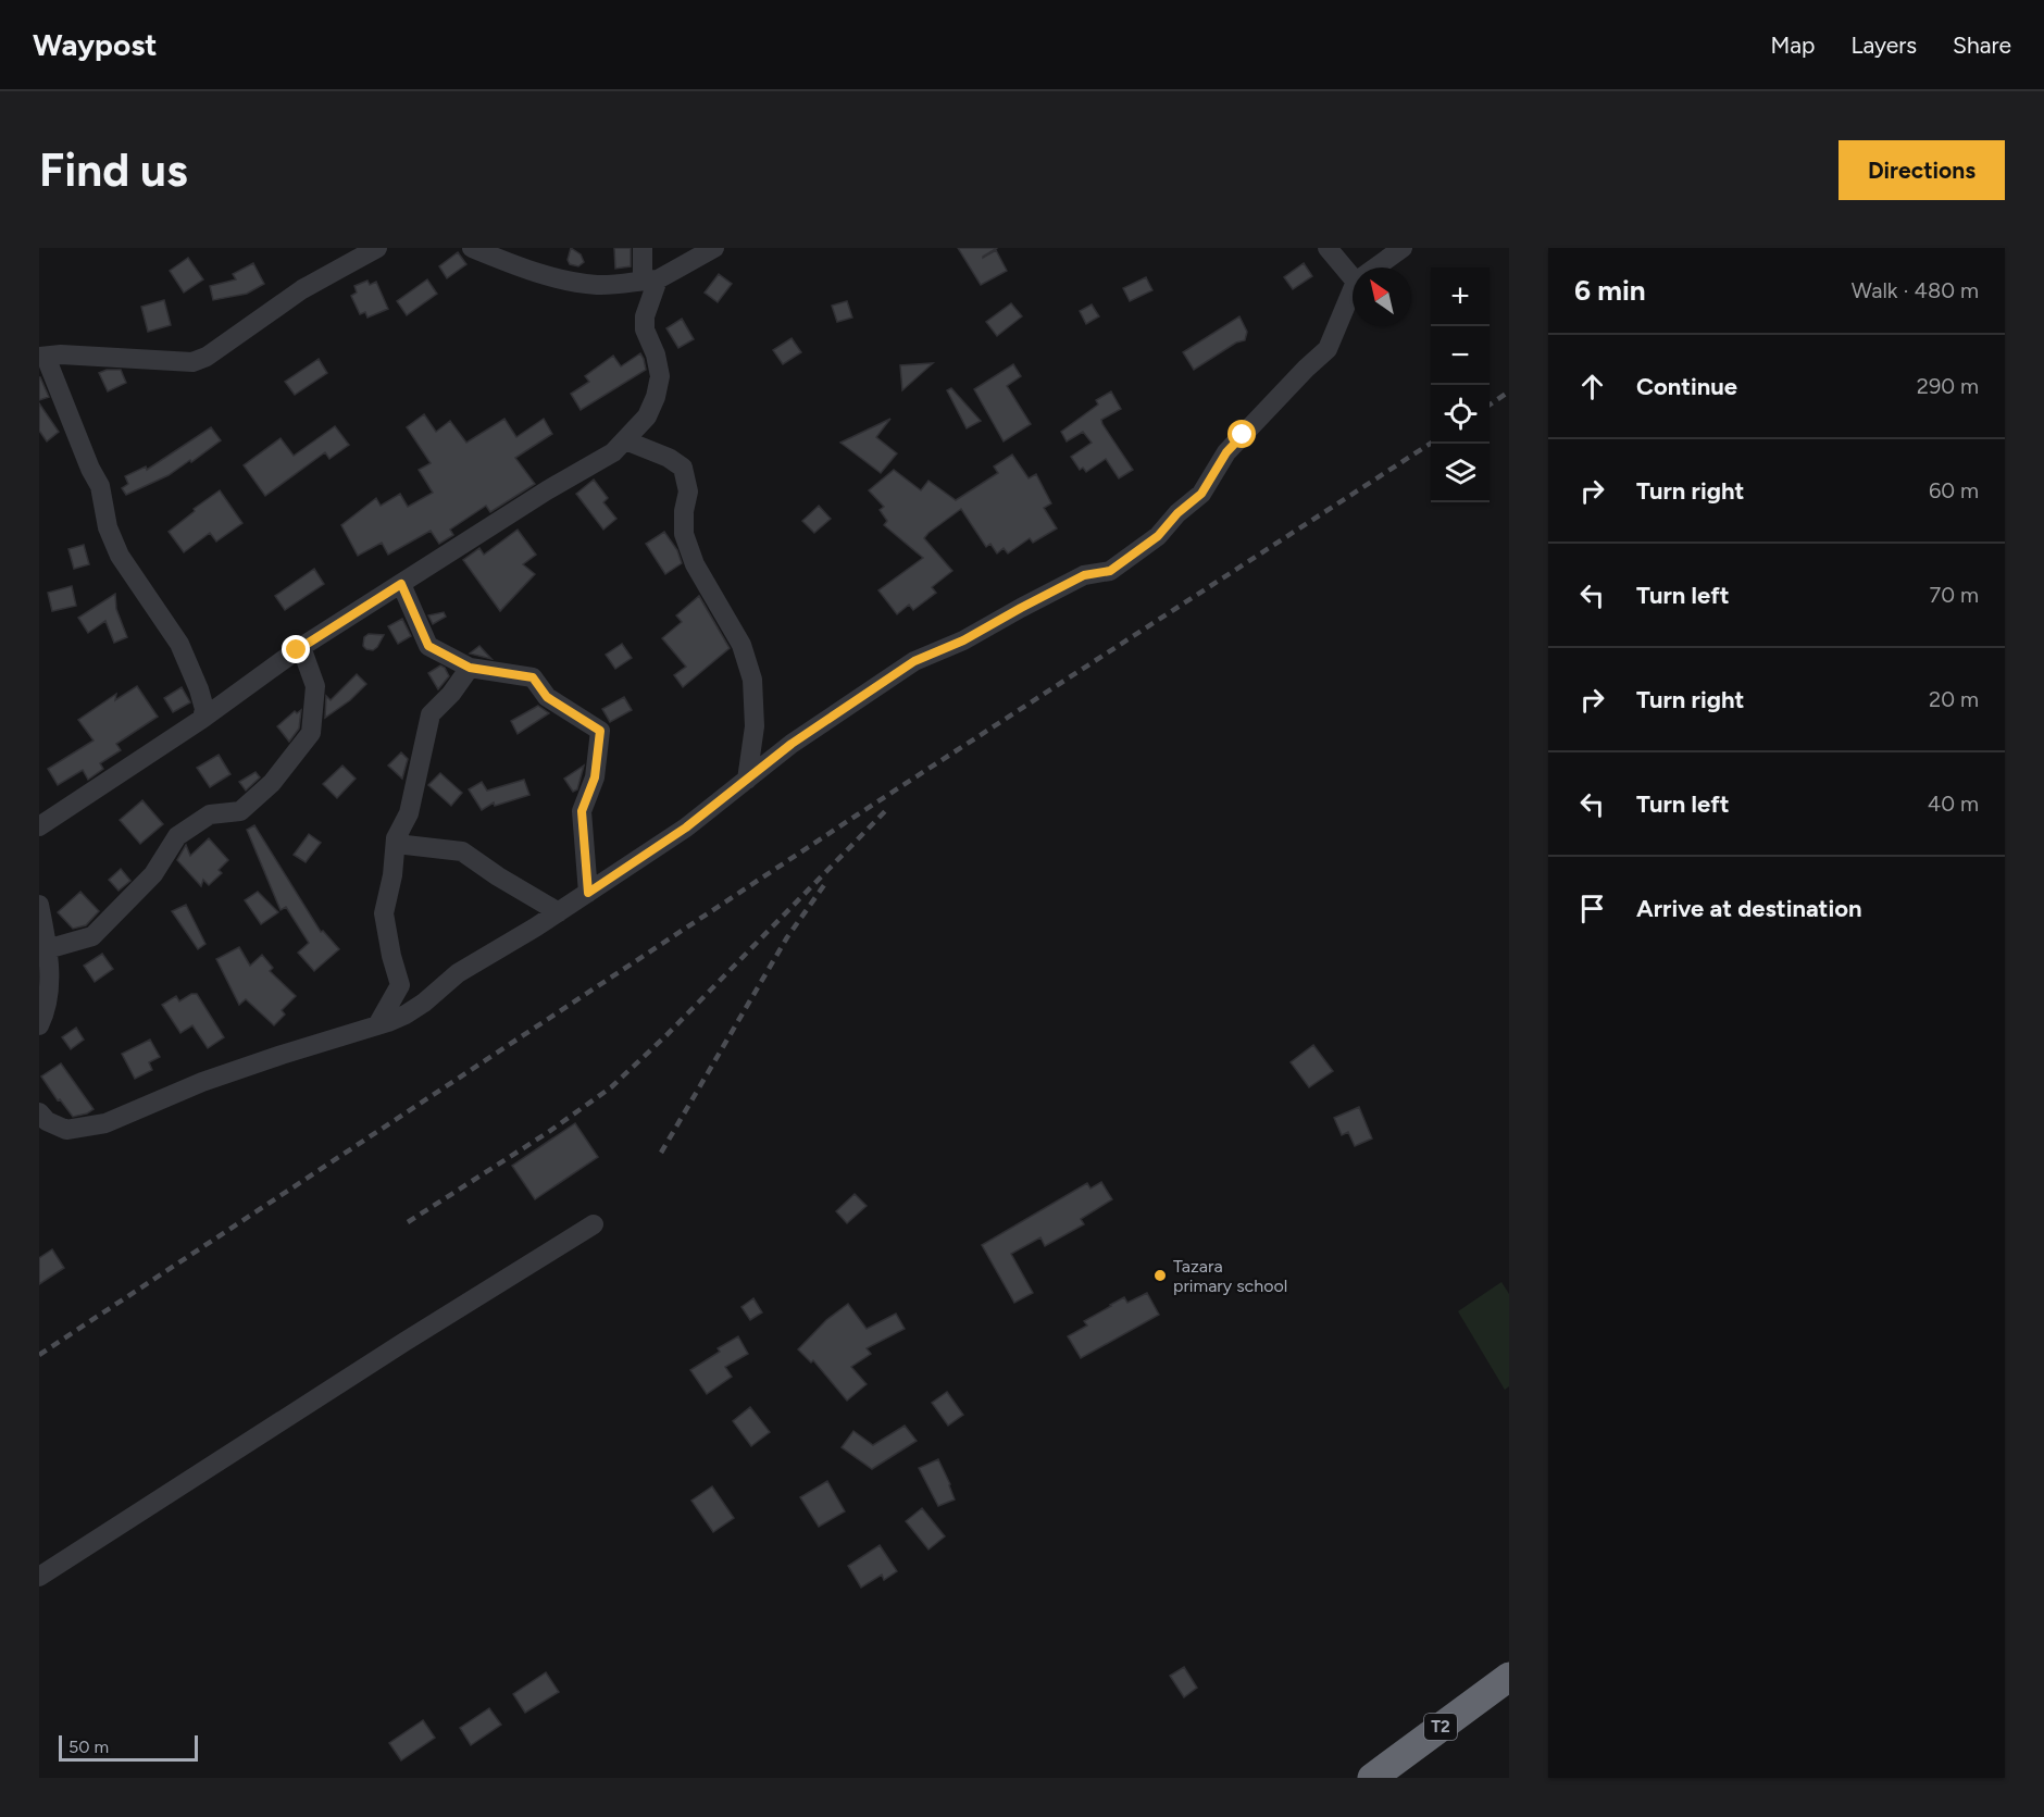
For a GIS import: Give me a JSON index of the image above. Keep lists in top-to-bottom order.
{
  "streets": {
    "highway": ["T2"]
  },
  "places": ["Tazara primary school"],
  "scale_bar": "50 m",
  "north": "top left",
  "page": {
    "header": "Waypost",
    "nav": ["Map", "Layers", "Share"],
    "buttons": "Directions",
    "title": "Find us",
    "heading": ["6 min", "Walk · 480 m"],
    "map_buttons": ["+", "−"],
    "list": [
      ["Continue", "290 m"],
      ["Turn right", "60 m"],
      ["Turn left", "70 m"],
      ["Turn right", "20 m"],
      ["Turn left", "40 m"],
      "Arrive at destination"
    ],
    "scale": "50 m"
  }
}
